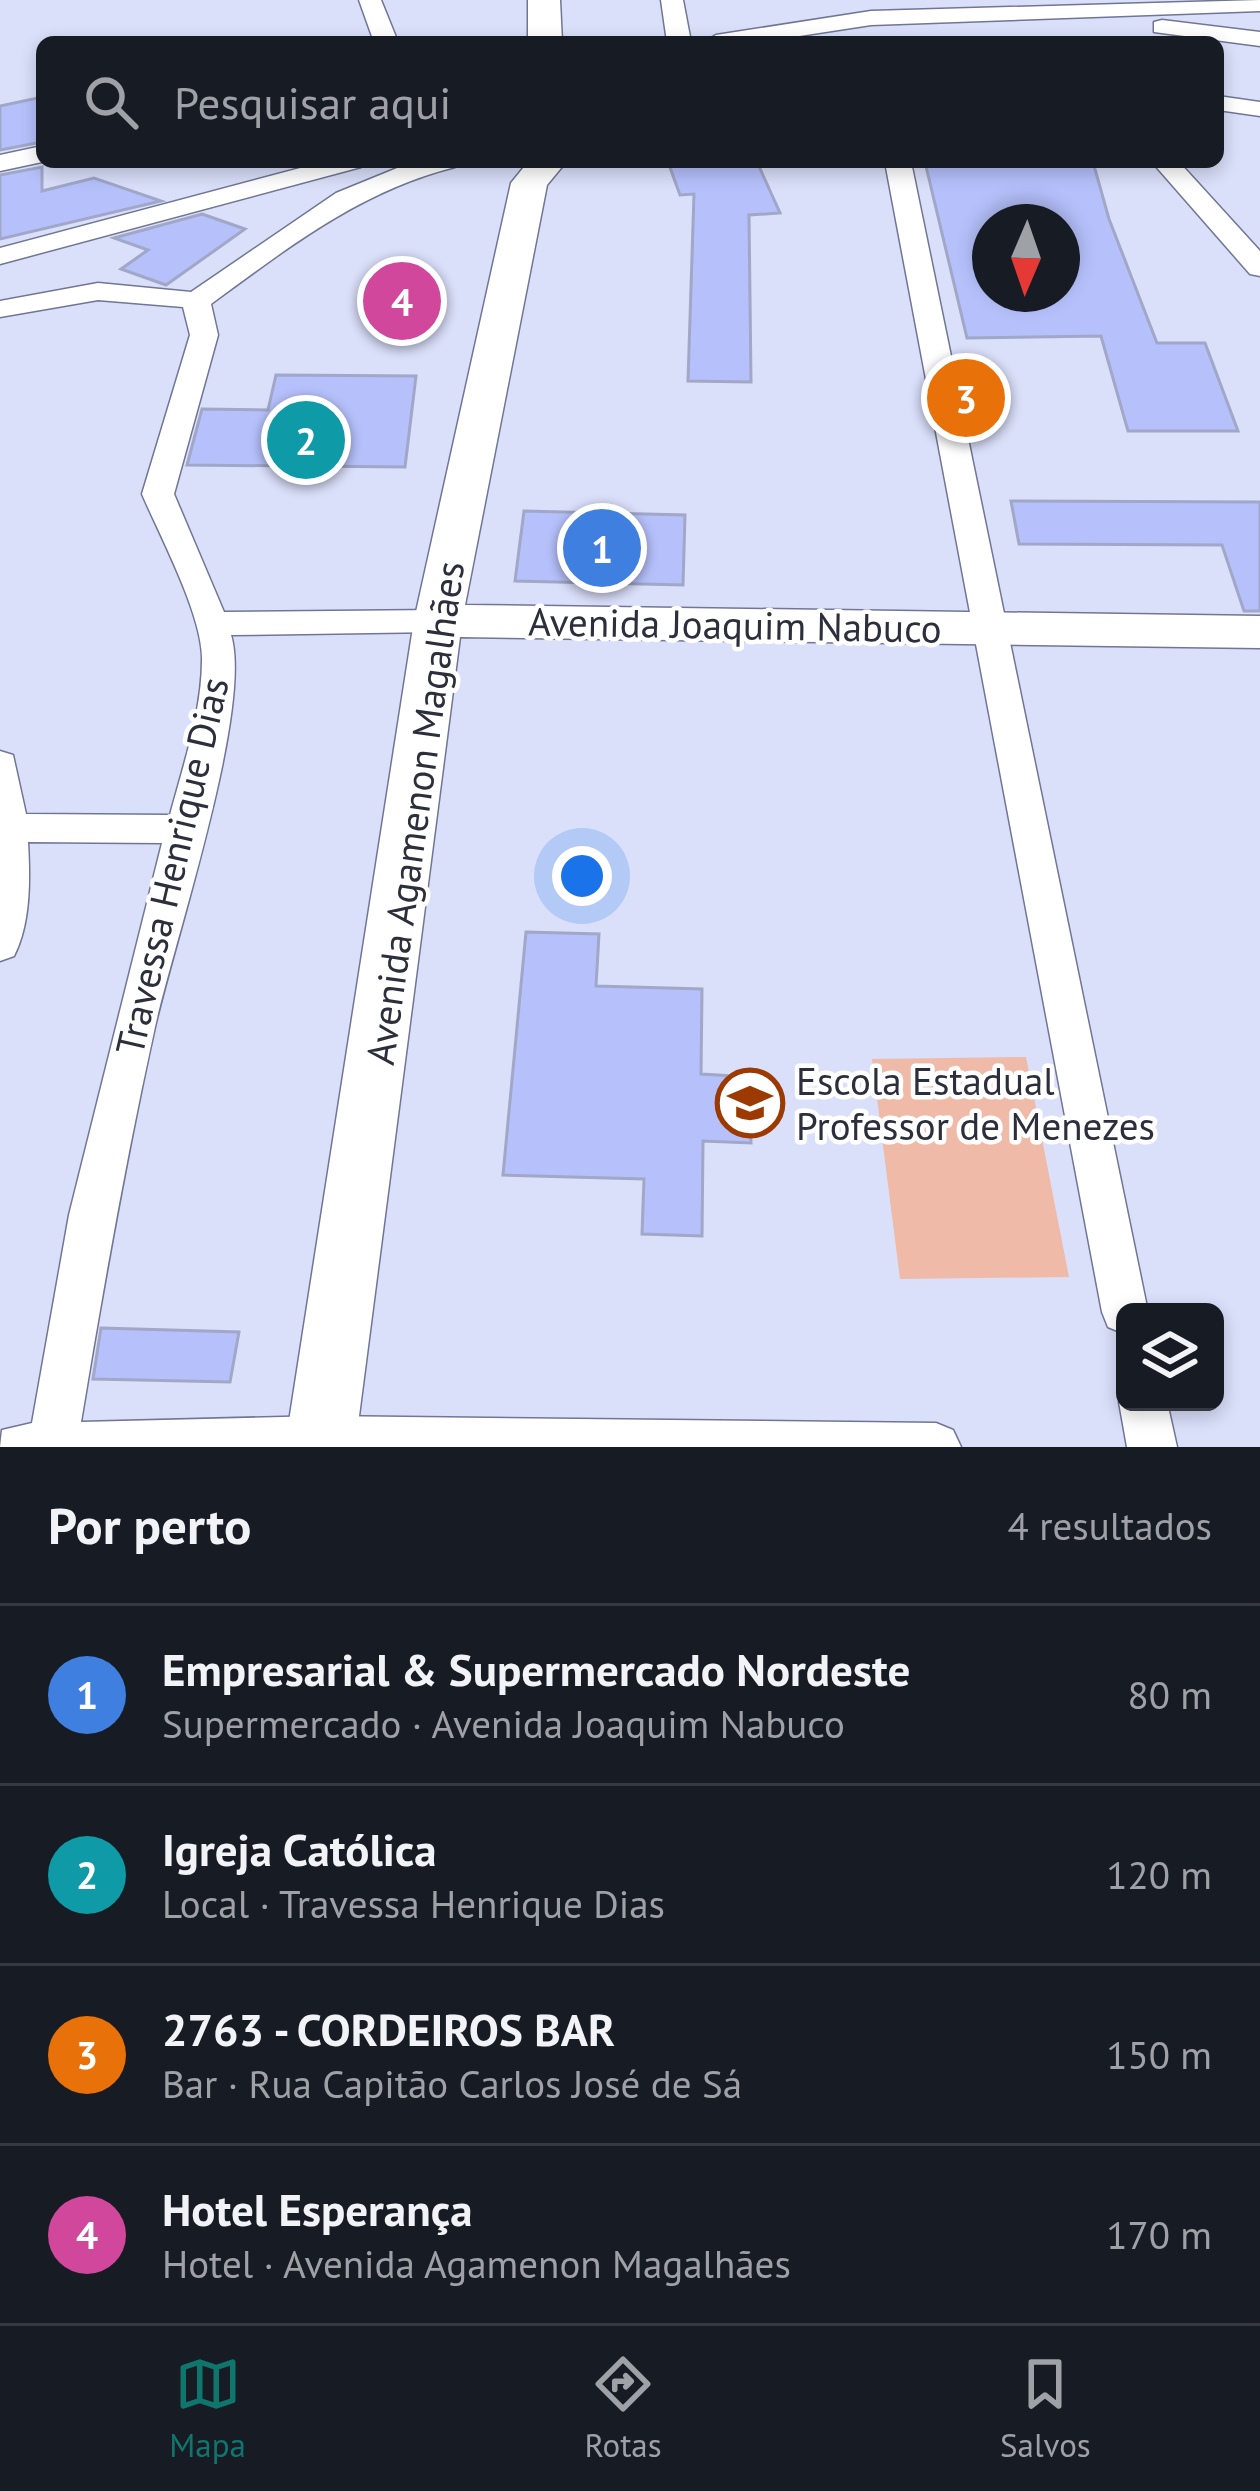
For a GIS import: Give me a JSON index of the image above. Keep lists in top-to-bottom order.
{
  "streets": {
    "main road": ["Avenida Joaquim Nabuco", "Avenida Agamenon Magalhães"],
    "street": ["Travessa Henrique Dias"]
  },
  "crossings": [
    ["Avenida Joaquim Nabuco", "Avenida Agamenon Magalhães"],
    ["Avenida Joaquim Nabuco", "Travessa Henrique Dias"]
  ],
  "places": {
    "school or university": ["Escola Estadual Professor de Menezes"]
  },
  "north": "bottom",
  "page": {
    "search": "Pesquisar aqui",
    "pins": [
      "4",
      "3",
      "2",
      "1"
    ],
    "heading": ["Por perto", "4 resultados"],
    "list": [
      {
        "mark": "1",
        "name": "Empresarial & Supermercado Nordeste",
        "note": "Supermercado · Avenida Joaquim Nabuco",
        "value": "80 m"
      },
      {
        "mark": "2",
        "name": "Igreja Católica",
        "note": "Local · Travessa Henrique Dias",
        "value": "120 m"
      },
      {
        "mark": "3",
        "name": "2763 - CORDEIROS BAR",
        "note": "Bar · Rua Capitão Carlos José de Sá",
        "value": "150 m"
      },
      {
        "mark": "4",
        "name": "Hotel Esperança",
        "note": "Hotel · Avenida Agamenon Magalhães",
        "value": "170 m"
      }
    ],
    "nav": ["Mapa", "Rotas", "Salvos"]
  }
}
